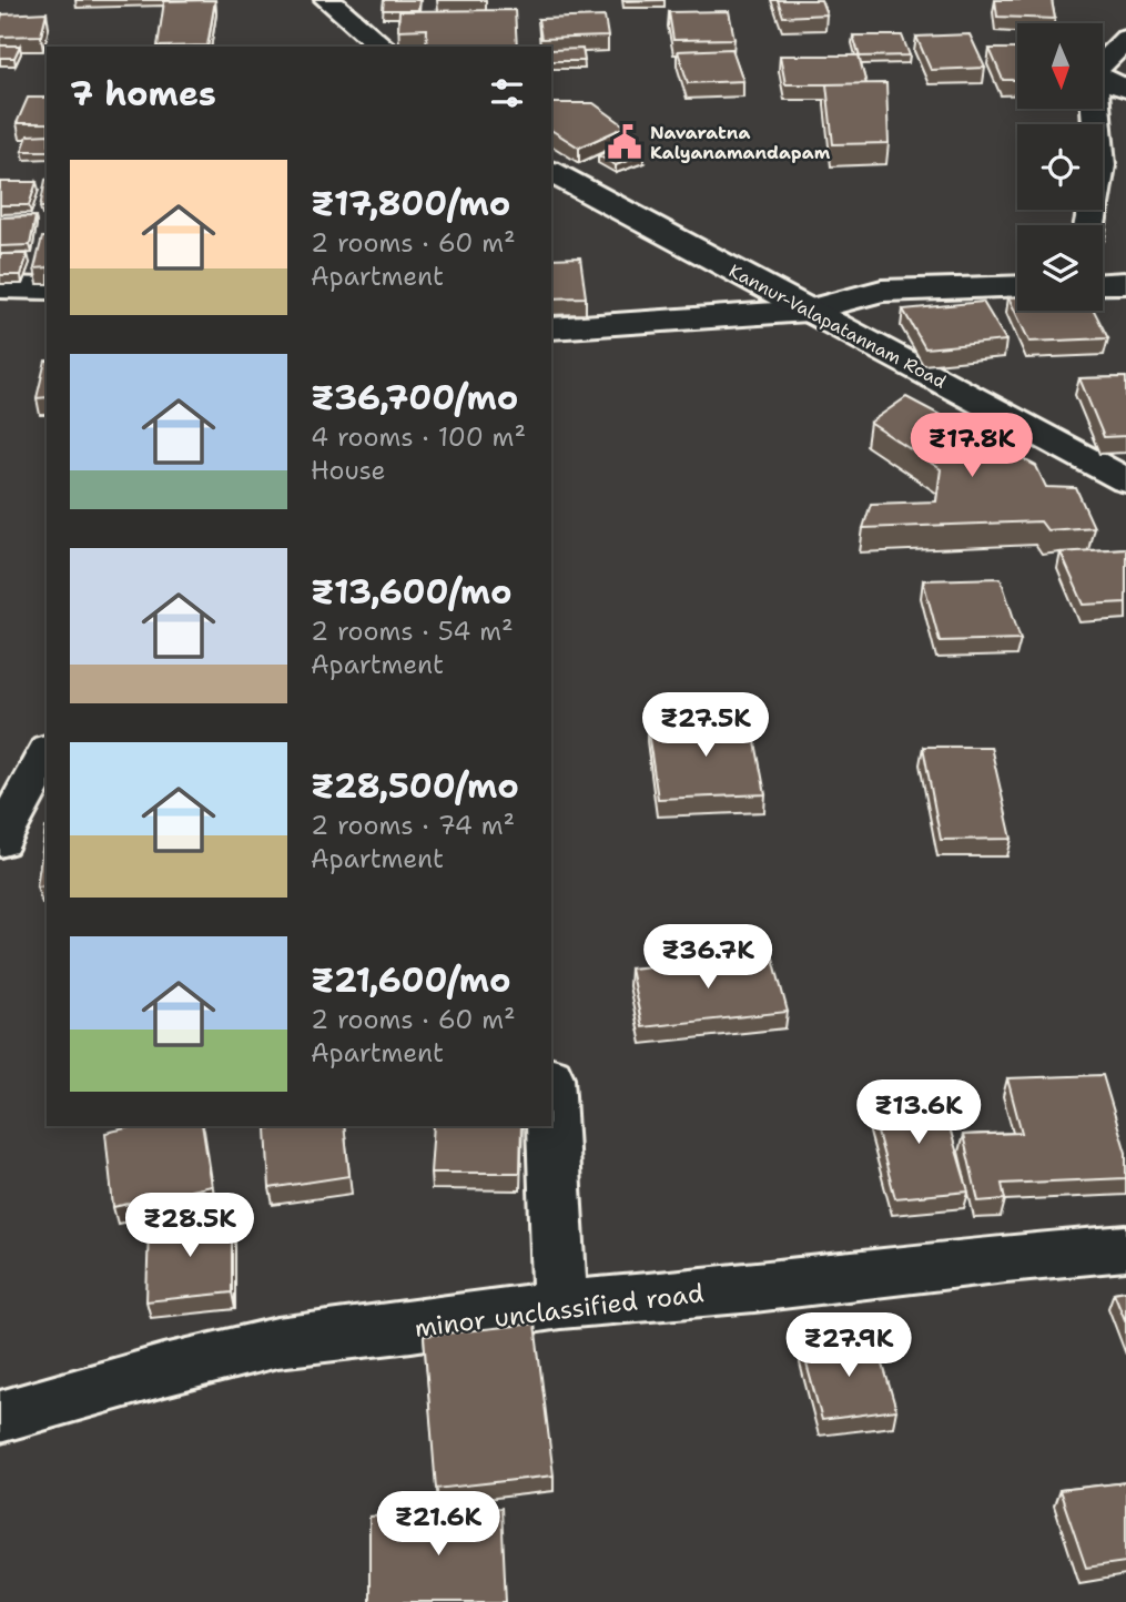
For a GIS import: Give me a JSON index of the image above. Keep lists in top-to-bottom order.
{
  "streets": {
    "street": ["Kannur-Valapatannam Road", "minor unclassified road"]
  },
  "places": {
    "public building": ["Navaratna Kalyanamandapam"]
  },
  "north": "bottom",
  "page": {
    "heading": "7 homes",
    "list": [
      {
        "name": "₹17,800/mo",
        "note": "2 rooms · 60 m² · Apartment"
      },
      {
        "name": "₹36,700/mo",
        "note": "4 rooms · 100 m² · House"
      },
      {
        "name": "₹13,600/mo",
        "note": "2 rooms · 54 m² · Apartment"
      },
      {
        "name": "₹28,500/mo",
        "note": "2 rooms · 74 m² · Apartment"
      },
      {
        "name": "₹21,600/mo",
        "note": "2 rooms · 60 m² · Apartment"
      }
    ],
    "price": [
      "₹17.8K",
      "₹27.5K",
      "₹36.7K",
      "₹13.6K",
      "₹28.5K",
      "₹27.9K",
      "₹21.6K"
    ]
  }
}
